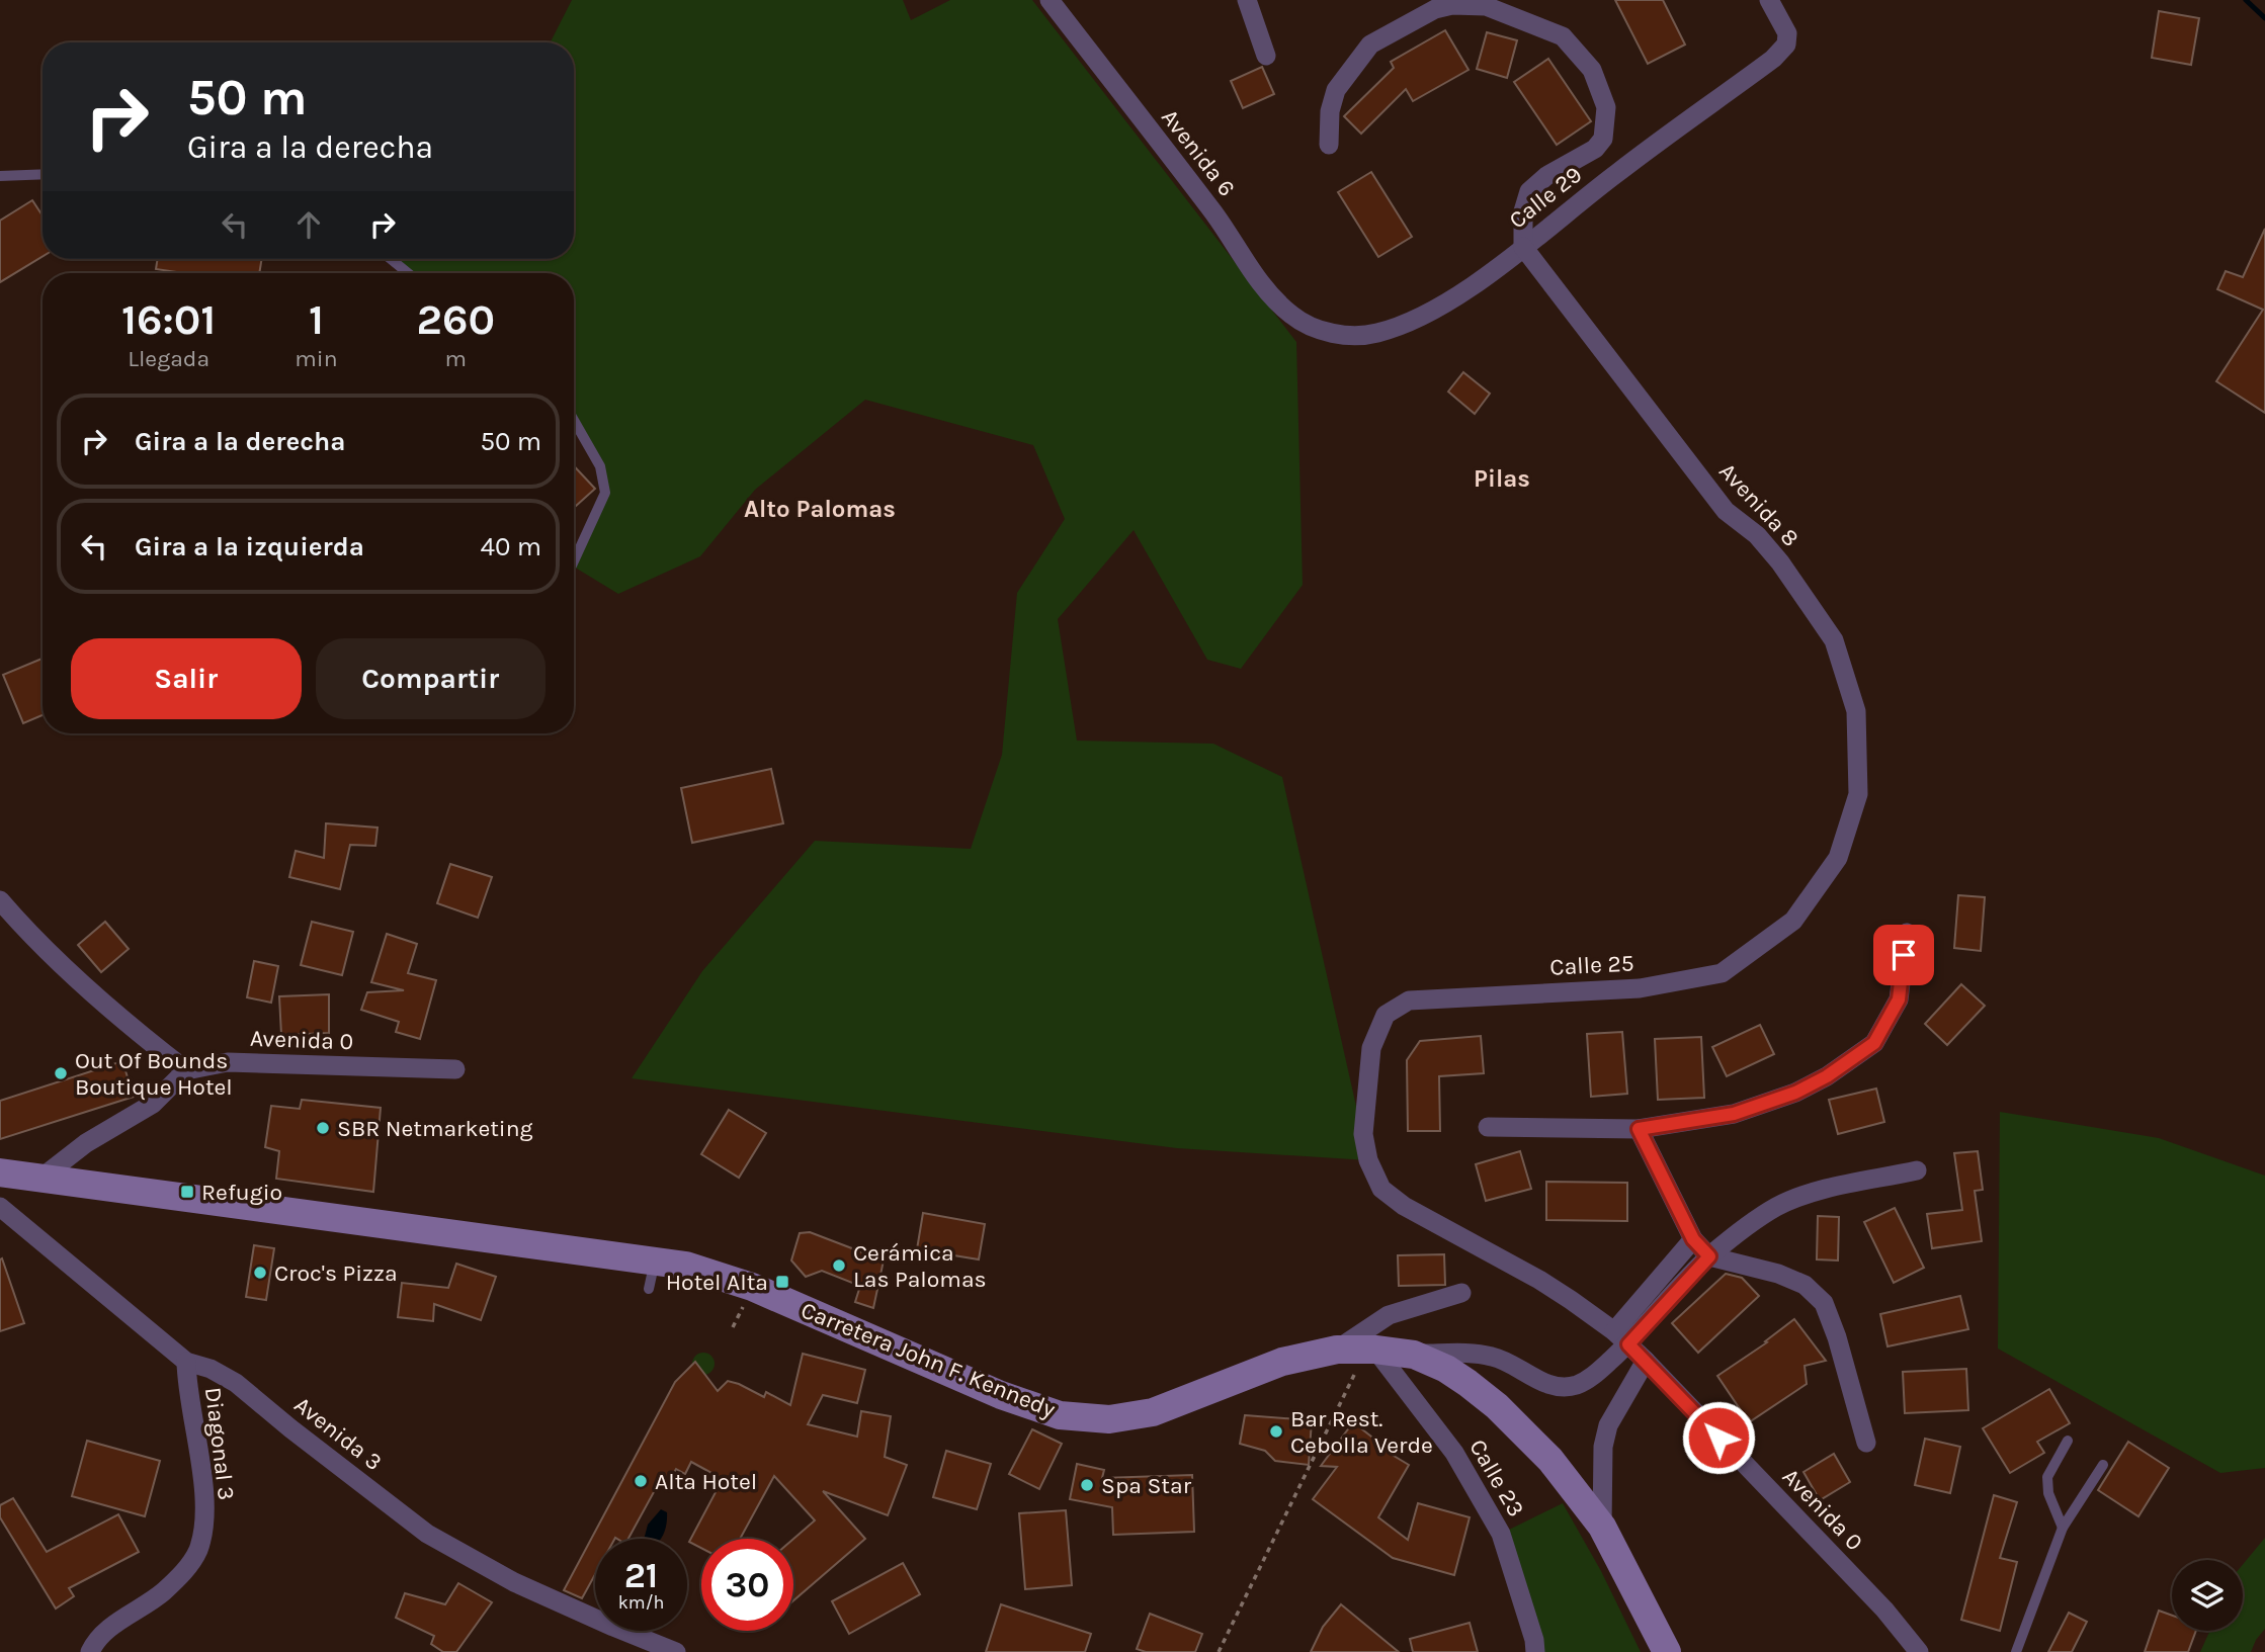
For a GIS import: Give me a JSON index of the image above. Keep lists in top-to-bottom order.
{
  "streets": {
    "main road": ["Carretera John F. Kennedy"],
    "street": [
      "Avenida 6",
      "Calle 29",
      "Avenida 8",
      "Calle 25",
      "Avenida 0",
      "Avenida 3",
      "Diagonal 3",
      "Calle 23"
    ]
  },
  "crossings": [
    ["Avenida 6", "Calle 29"],
    ["Calle 29", "Avenida 8"],
    ["Avenida 8", "Calle 25"],
    ["Calle 25", "Avenida 0"],
    ["Carretera John F. Kennedy", "Calle 23"],
    ["Avenida 3", "Diagonal 3"]
  ],
  "districts": ["Pilas", "Alto Palomas"],
  "places": {
    "other": [
      "Out Of Bounds Boutique Hotel",
      "SBR Netmarketing",
      "Cerámica Las Palomas",
      "Croc's Pizza",
      "Bar Rest. Cebolla Verde",
      "Alta Hotel",
      "Spa Star"
    ],
    "transit": ["Refugio", "Hotel Alta"]
  },
  "page": {
    "turn": ["50 m", "Gira a la derecha"],
    "eta": [
      "16:01",
      "Llegada",
      "1",
      "min",
      "260",
      "m"
    ],
    "list": [
      {
        "name": "Gira a la derecha",
        "value": "50 m"
      },
      {
        "name": "Gira a la izquierda",
        "value": "40 m"
      }
    ],
    "buttons": ["Salir", "Compartir"],
    "speed": "21 km/h",
    "limit": "30"
  }
}
